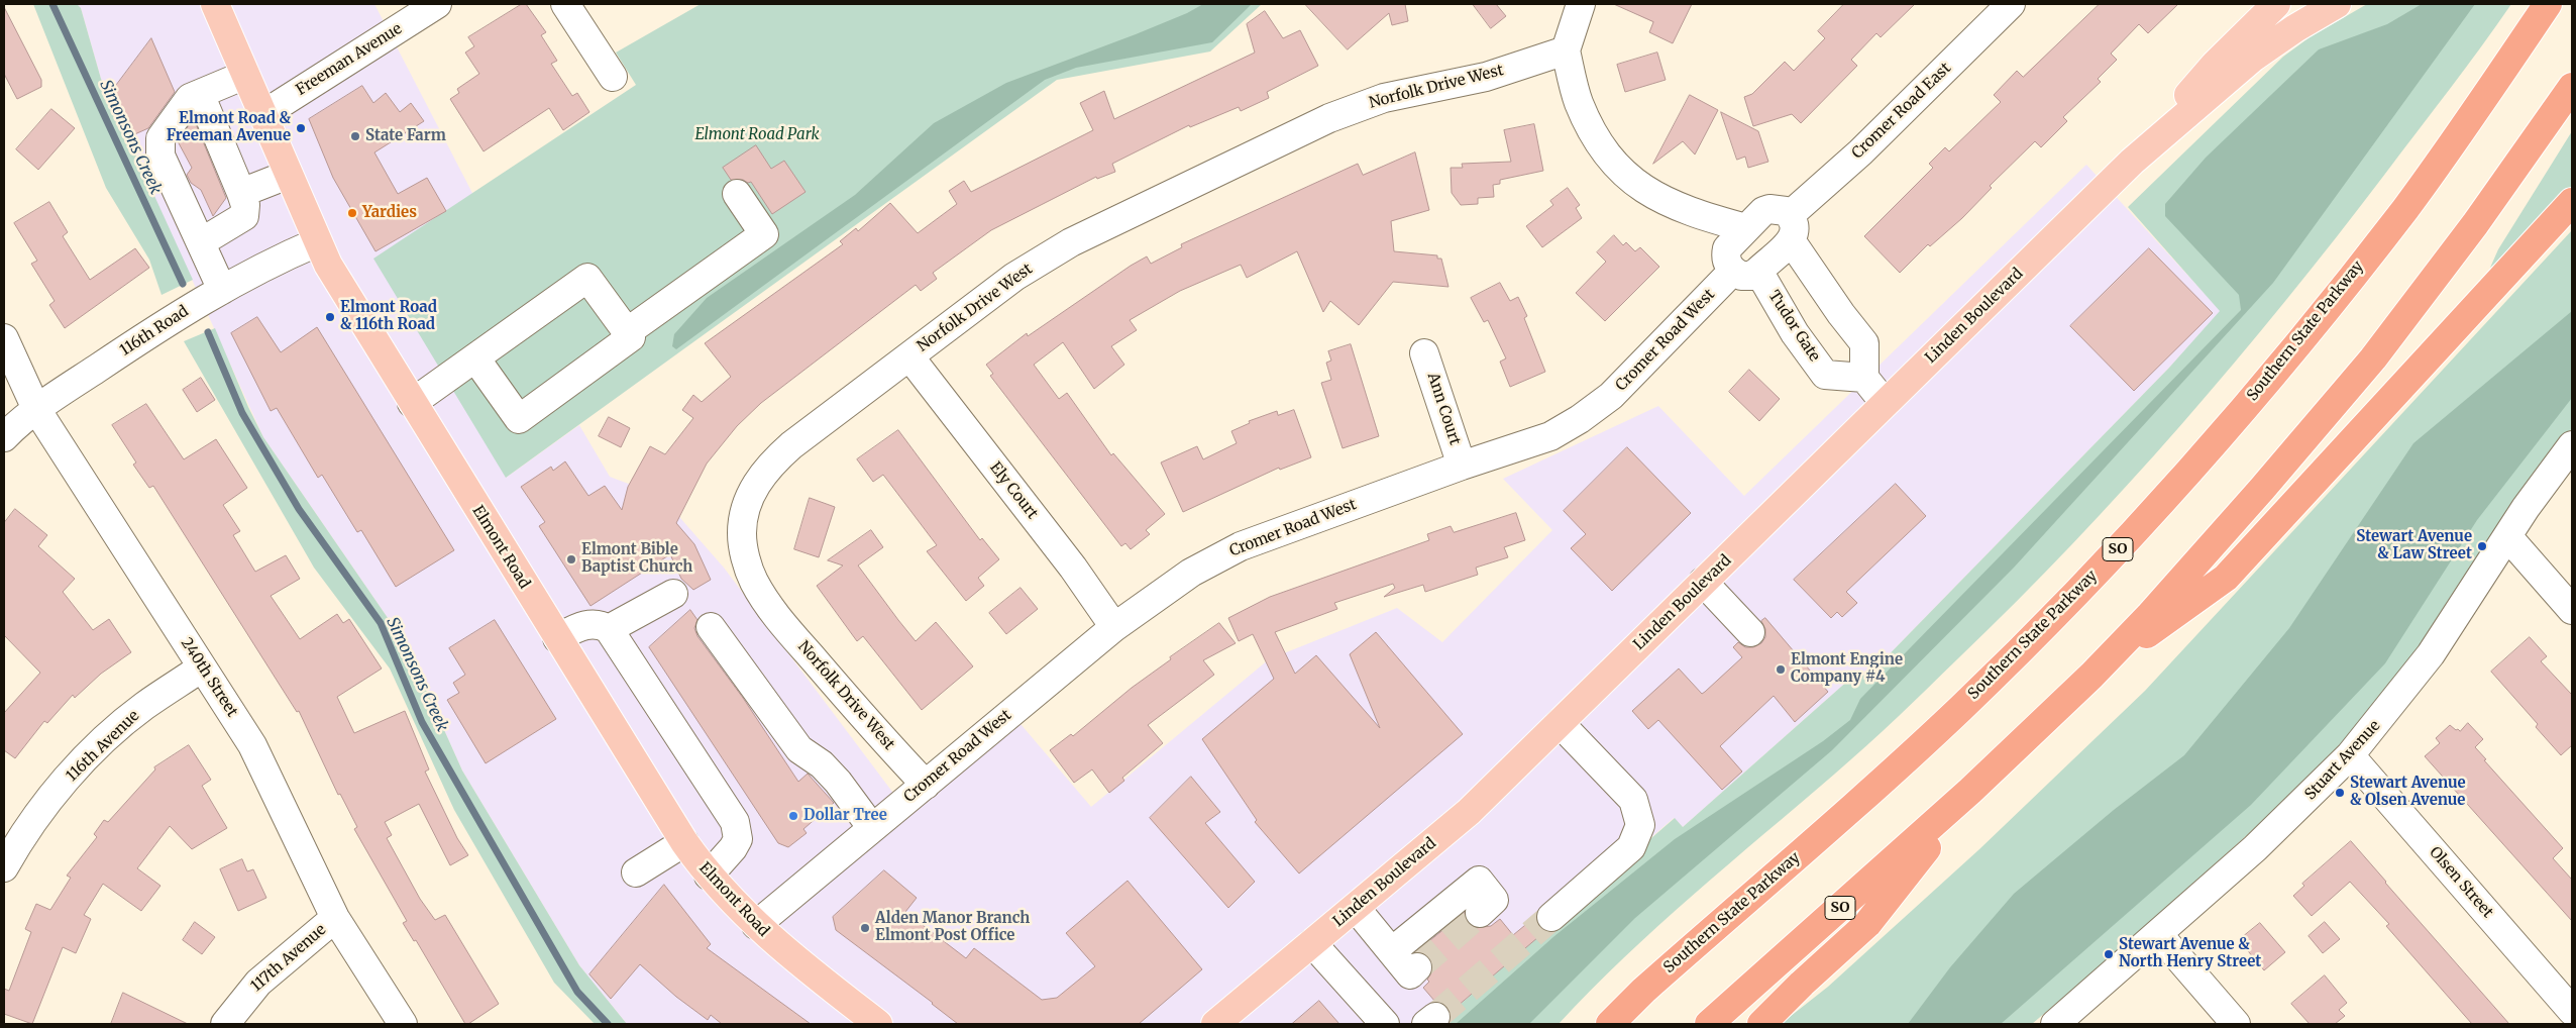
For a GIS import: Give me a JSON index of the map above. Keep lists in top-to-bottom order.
{
  "streets": {
    "highway": ["Southern State Parkway", "SO"],
    "main road": ["Linden Boulevard", "Elmont Road"],
    "street": [
      "Freeman Avenue",
      "Norfolk Drive West",
      "Cromer Road East",
      "Tudor Gate",
      "116th Road",
      "Cromer Road West",
      "Ann Court",
      "Ely Court",
      "240th Street",
      "116th Avenue",
      "Stuart Avenue",
      "Olsen Street",
      "117th Avenue"
    ]
  },
  "crossings": [
    ["Freeman Avenue", "Elmont Road"],
    ["Norfolk Drive West", "Cromer Road West"],
    ["Norfolk Drive West", "Ely Court"],
    ["Cromer Road East", "Tudor Gate"],
    ["Cromer Road East", "Cromer Road West"],
    ["Tudor Gate", "Cromer Road West"],
    ["116th Road", "Elmont Road"],
    ["116th Road", "240th Street"],
    ["Cromer Road West", "Ann Court"],
    ["Cromer Road West", "Ely Court"],
    ["Cromer Road West", "Elmont Road"],
    ["240th Street", "116th Avenue"],
    ["240th Street", "117th Avenue"],
    ["Stuart Avenue", "Olsen Street"]
  ],
  "water": ["Simonsons Creek"],
  "parks": ["Elmont Road Park"],
  "places": [
    "Elmont Road & Freeman Avenue",
    "State Farm",
    "Yardies",
    "Elmont Road & 116th Road",
    "Stewart Avenue & Law Street",
    "Elmont Bible Baptist Church",
    "Elmont Engine Company #4",
    "Stewart Avenue & Olsen Avenue",
    "Dollar Tree",
    "Alden Manor Branch Elmont Post Office",
    "Stewart Avenue & North Henry Street"
  ]
}
